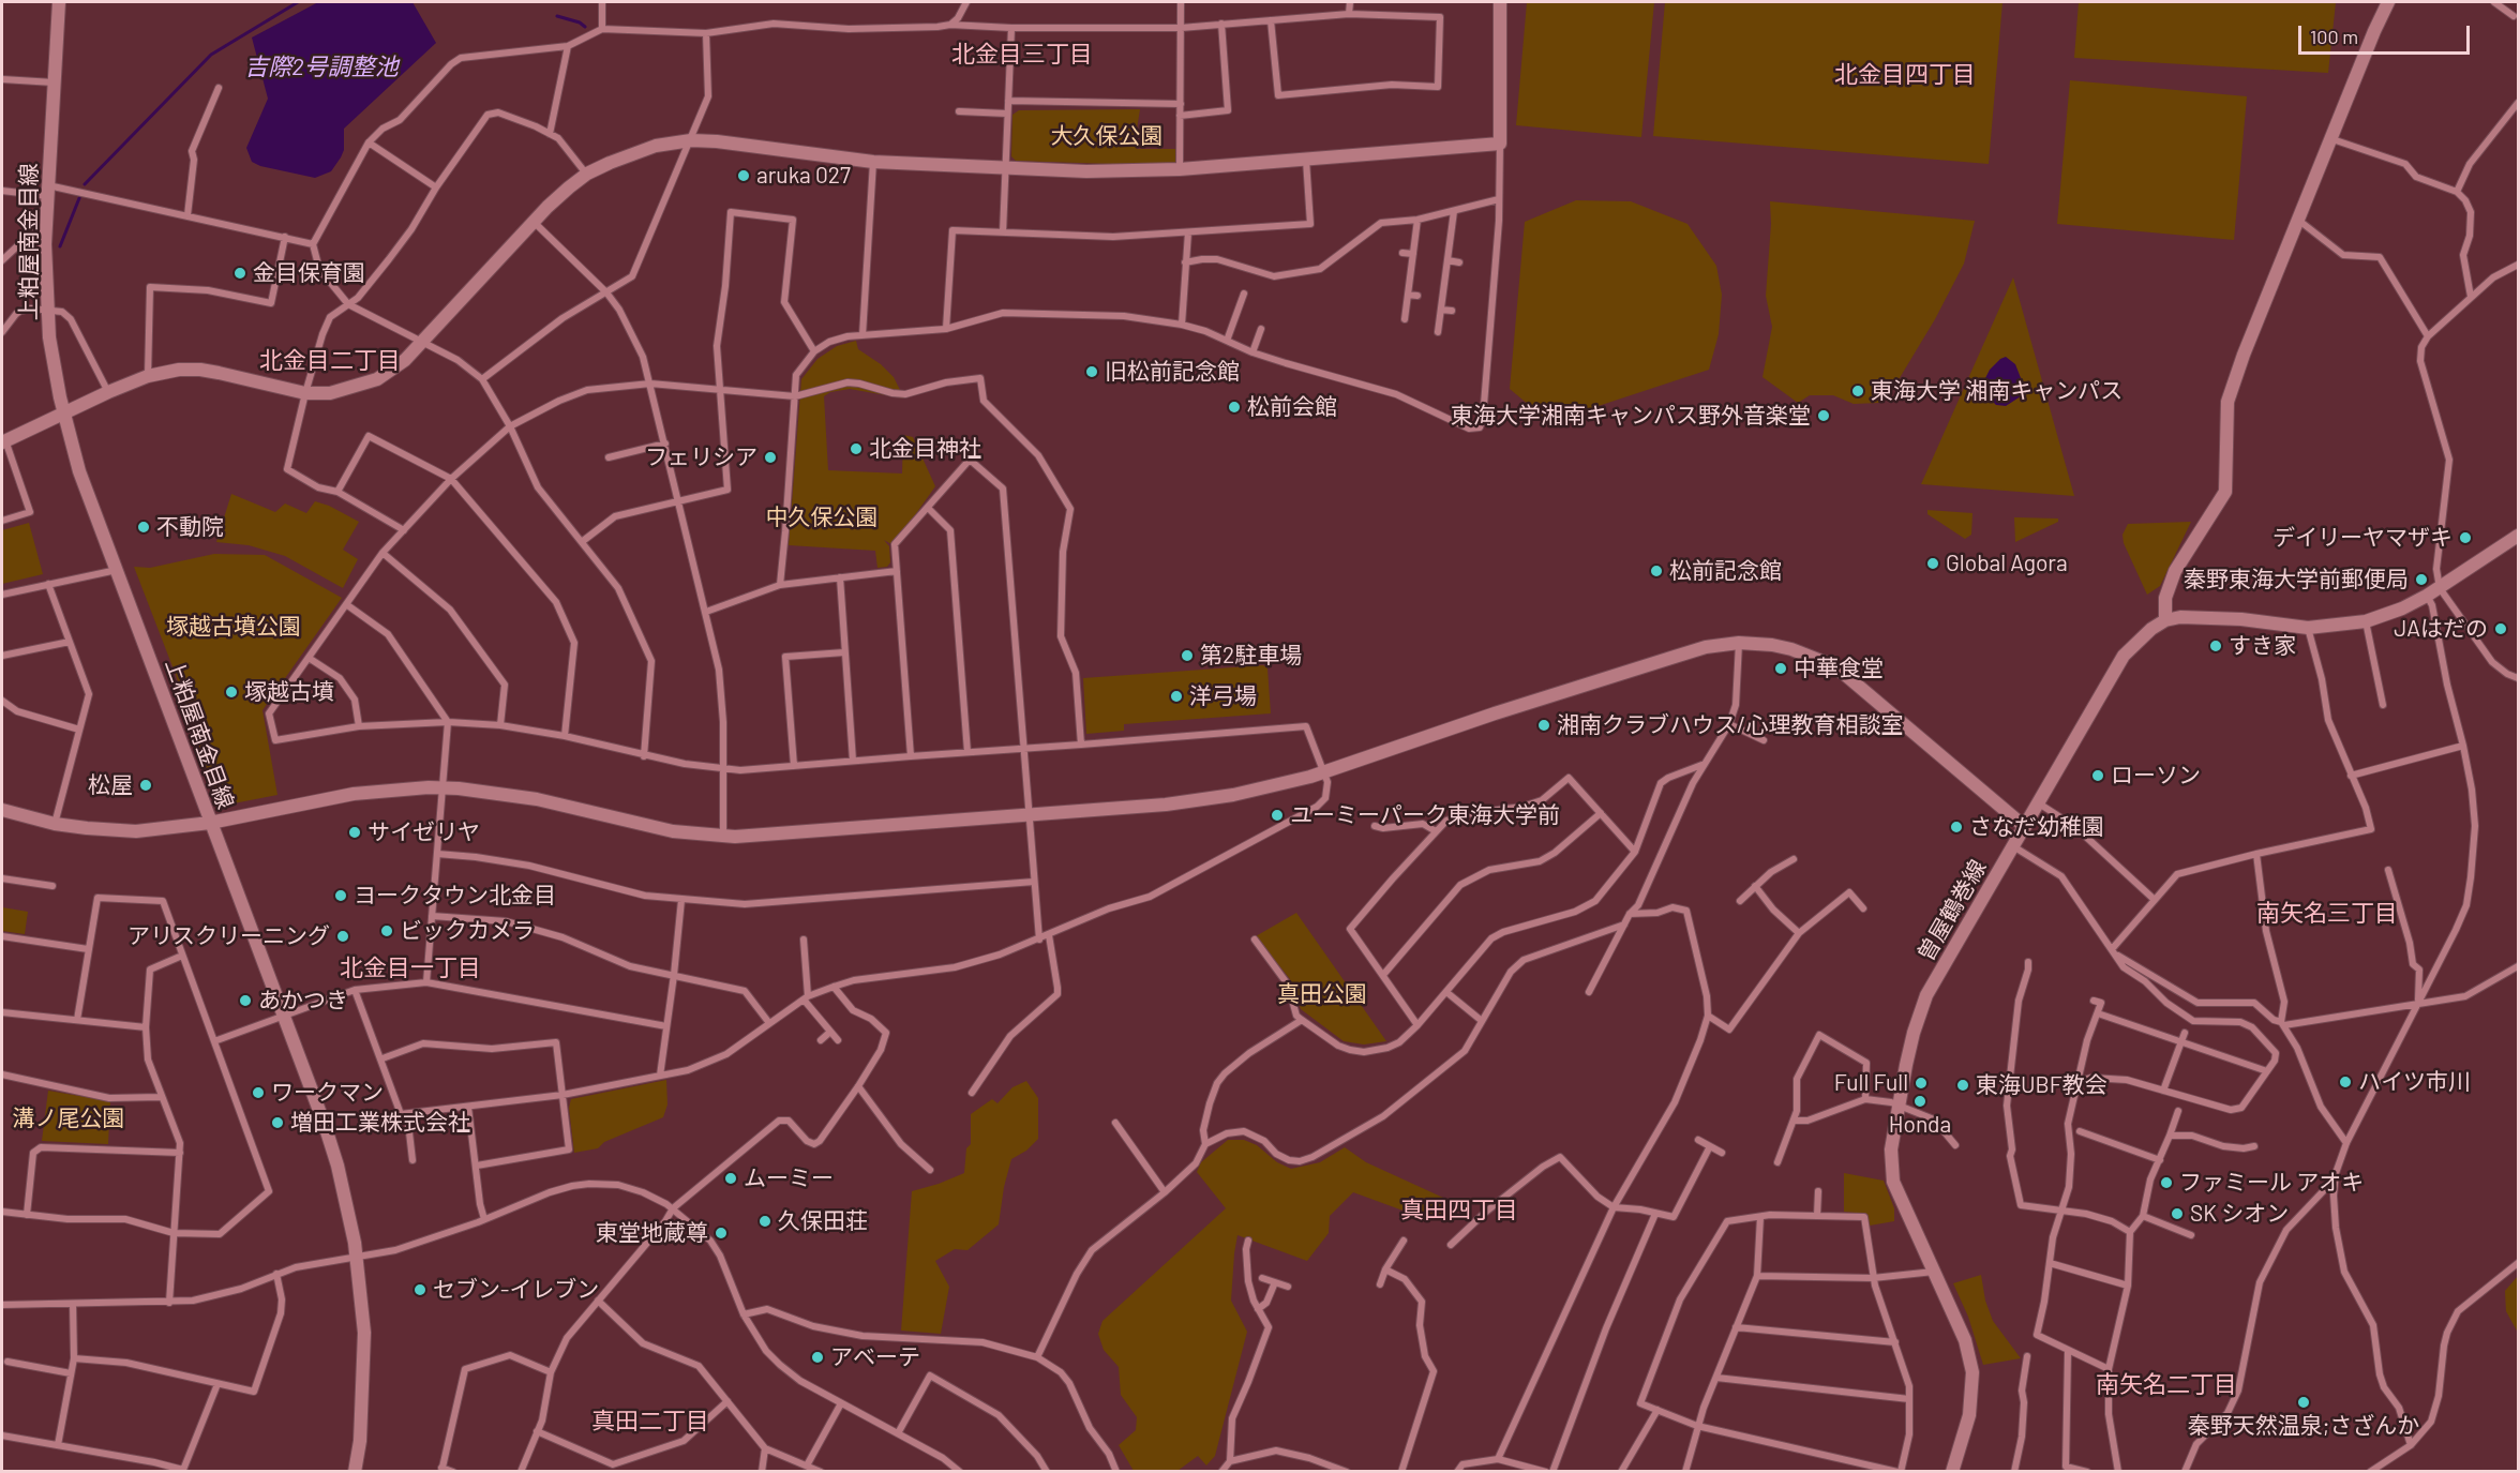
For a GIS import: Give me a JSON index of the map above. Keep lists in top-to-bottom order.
{
  "streets": {
    "street": ["上粕屋南金目線", "曽屋鶴巻線"]
  },
  "districts": [
    "北金目三丁目",
    "北金目四丁目",
    "北金目二丁目",
    "南矢名三丁目",
    "北金目一丁目",
    "真田四丁目",
    "南矢名二丁目",
    "真田二丁目"
  ],
  "water": ["吉際2号調整池"],
  "parks": [
    "大久保公園",
    "中久保公園",
    "塚越古墳公園",
    "真田公園",
    "溝ノ尾公園"
  ],
  "places": [
    "aruka 027",
    "金目保育園",
    "旧松前記念館",
    "東海大学 湘南キャンパス",
    "松前会館",
    "東海大学湘南キャンパス野外音楽堂",
    "北金目神社",
    "フェリシア",
    "不動院",
    "デイリーヤマザキ",
    "Global Agora",
    "松前記念館",
    "秦野東海大学前郵便局",
    "JAはだの",
    "すき家",
    "第2駐車場",
    "中華食堂",
    "塚越古墳",
    "洋弓場",
    "湘南クラブハウス/心理教育相談室",
    "ローソン",
    "松屋",
    "ユーミーパーク東海大学前",
    "さなだ幼稚園",
    "サイゼリヤ",
    "ヨークタウン北金目",
    "ビックカメラ",
    "アリスクリーニング",
    "あかつき",
    "ハイツ市川",
    "Full Full",
    "東海UBF教会",
    "ワークマン",
    "Honda",
    "増田工業株式会社",
    "ムーミー",
    "ファミール アオキ",
    "SK シオン",
    "久保田荘",
    "東堂地蔵尊",
    "セブン-イレブン",
    "アベーテ",
    "秦野天然温泉;さざんか"
  ],
  "scale_bar": "100 m"
}
